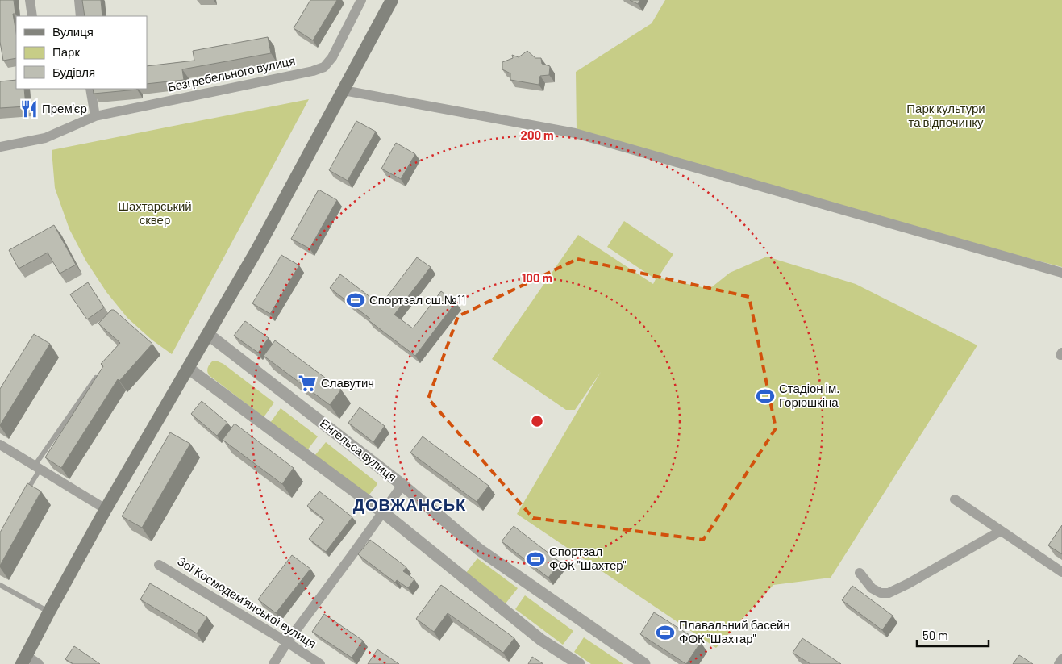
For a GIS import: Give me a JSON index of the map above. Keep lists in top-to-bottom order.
{
  "streets": {
    "street": ["Безгребельного вулиця", "Енгельса вулиця", "Зої Космодем’янської вулиця"]
  },
  "districts": ["ДОВЖАНСЬК"],
  "parks": ["Парк культури та відпочинку", "Шахтарський сквер"],
  "places": {
    "restaurant": ["Прем'єр"],
    "sports": [
      "Спортзал сш.№11",
      "Стадіон ім. Горюшкіна",
      "Спортзал ФОК \"Шахтер\"",
      "Плавальний басейн ФОК \"Шахтар\""
    ],
    "supermarket": ["Славутич"]
  },
  "legend": ["Вулиця", "Парк", "Будівля"],
  "scale_bar": "50 m",
  "rings": ["200 m", "100 m"]
}
